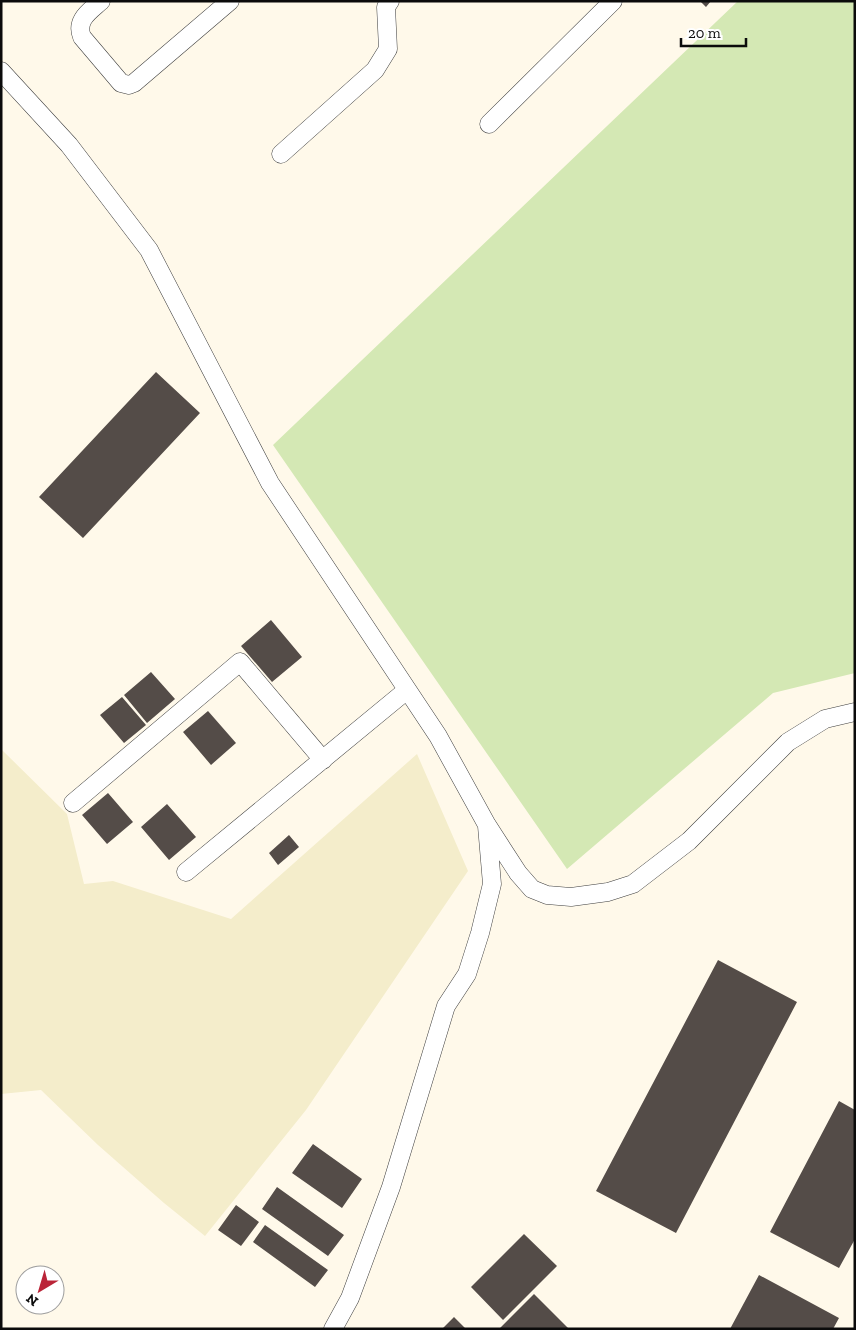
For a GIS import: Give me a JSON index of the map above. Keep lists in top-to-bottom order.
{
  "scale_bar": "20 m",
  "north": "bottom left"
}
